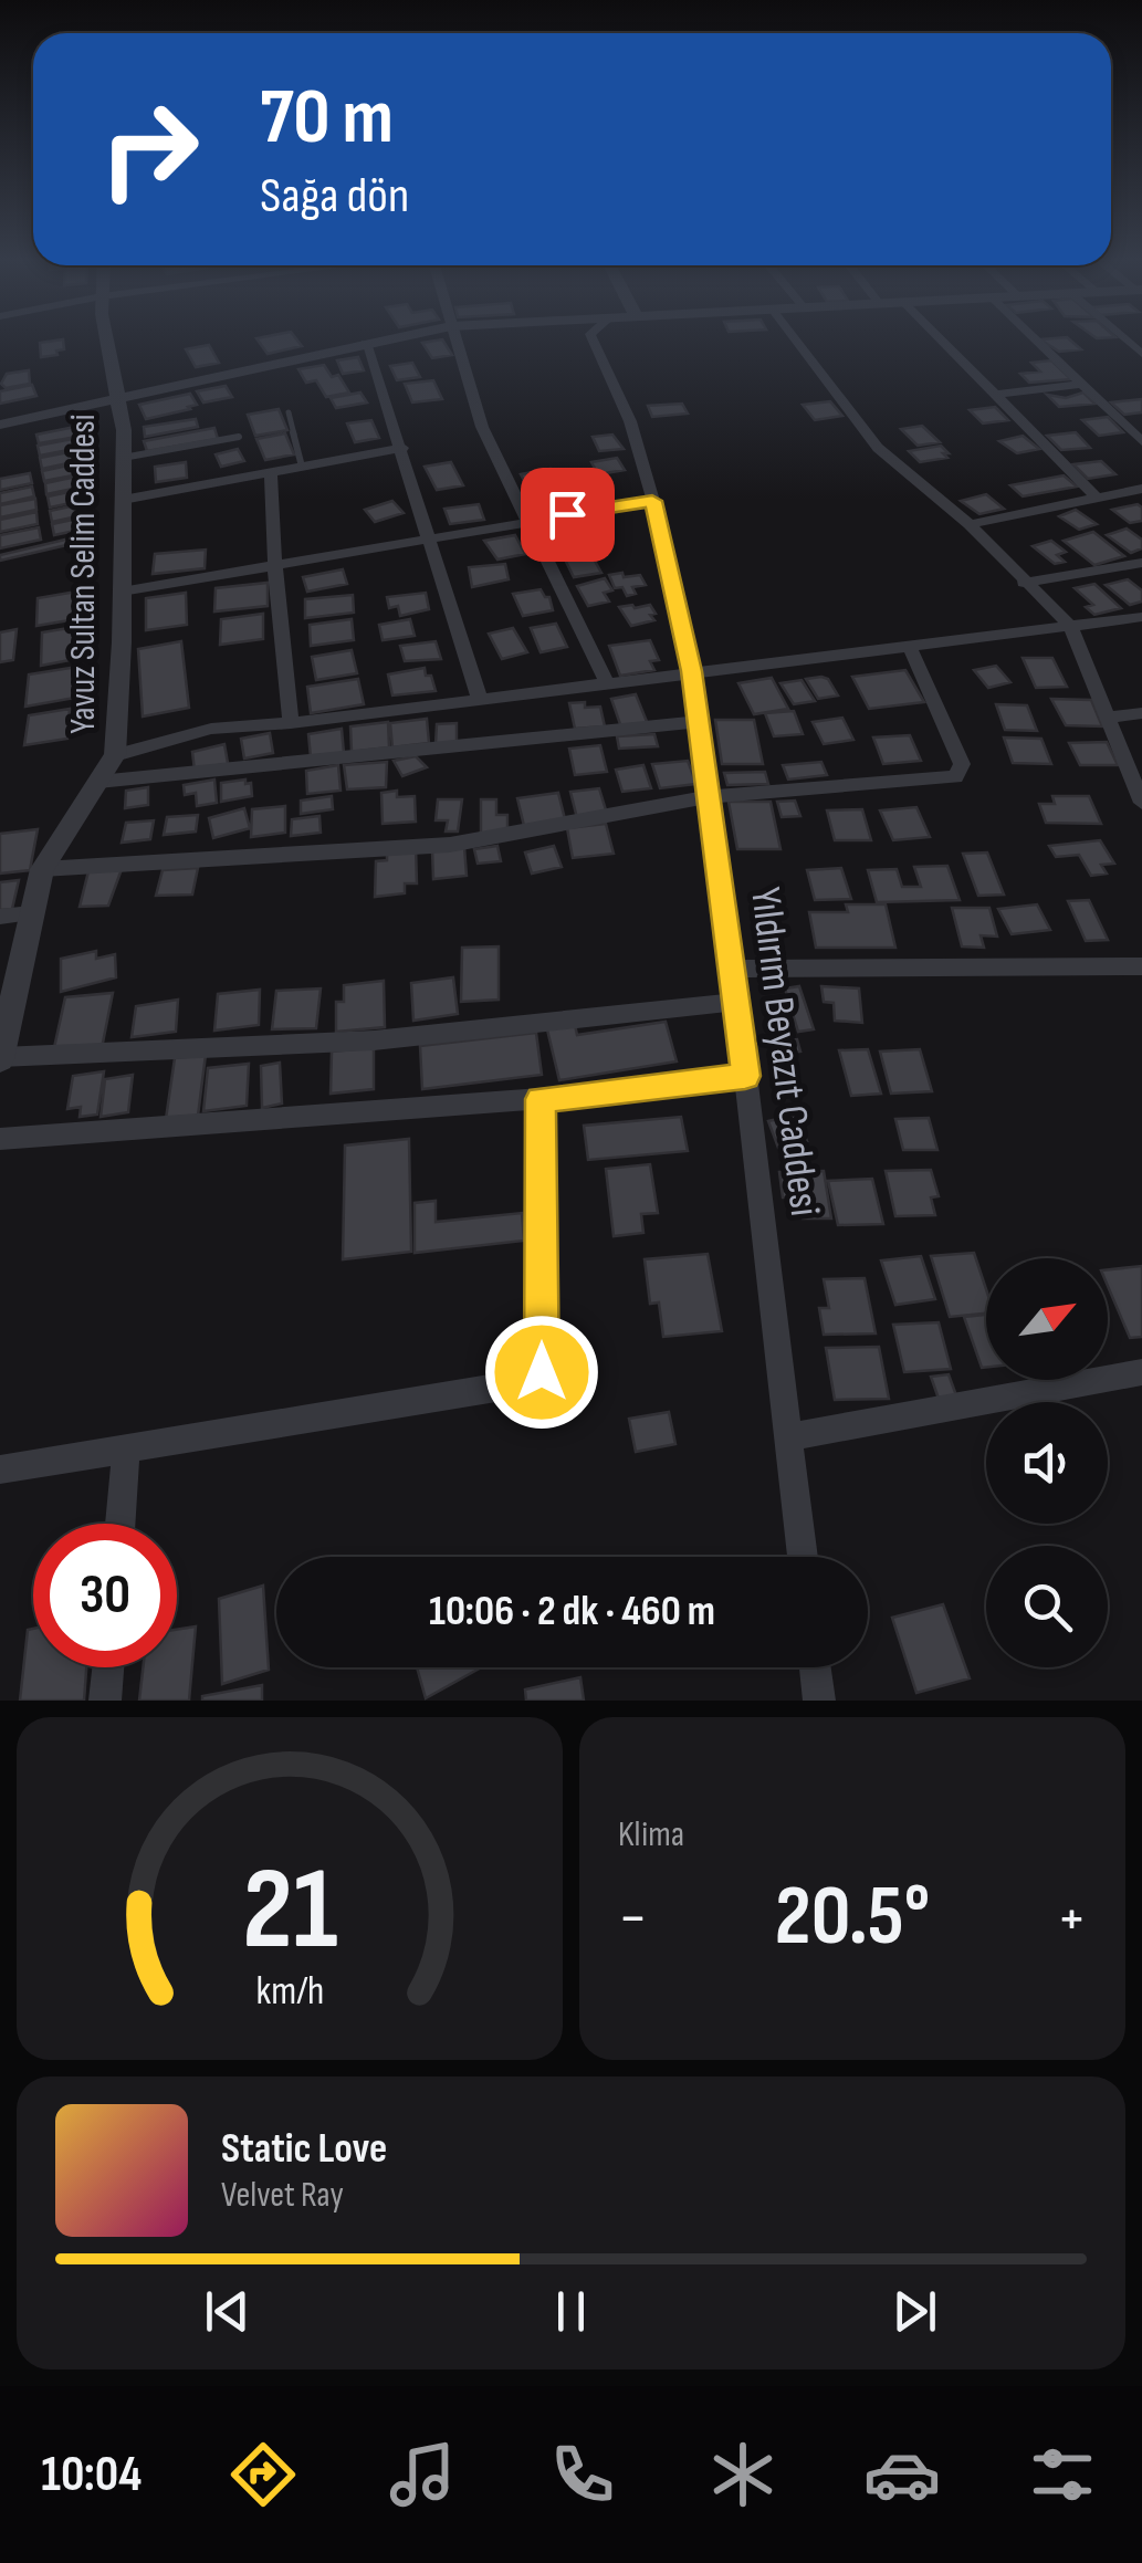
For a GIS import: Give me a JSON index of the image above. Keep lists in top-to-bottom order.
{
  "streets": {
    "street": ["Yavuz Sultan Selim Caddesi", "Yıldırım Beyazıt Caddesi"]
  },
  "north": "top right",
  "page": {
    "turn": ["70 m", "Sağa dön"],
    "limit": "30",
    "trip": "10:06 · 2 dk · 460 m",
    "tile": "Klima",
    "heat": ["−", "20.5°", "+"],
    "song": ["Static Love", "Velvet Ray"],
    "tabs": "10:04",
    "gauge": ["21", "km/h"]
  }
}
